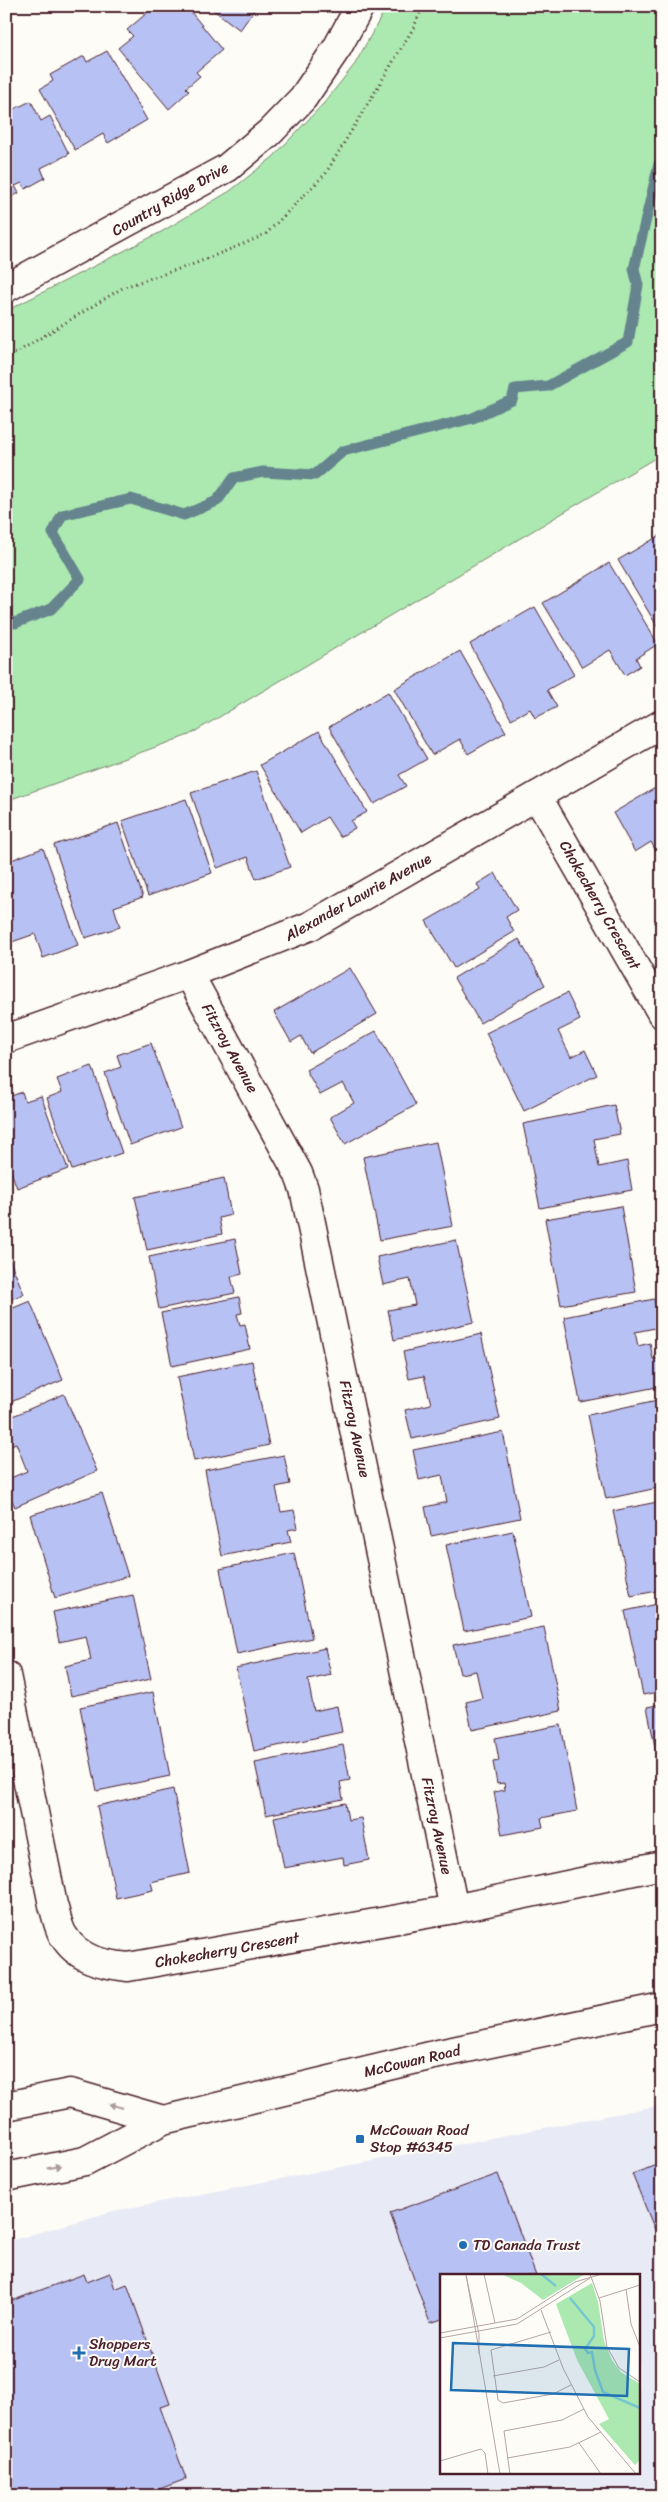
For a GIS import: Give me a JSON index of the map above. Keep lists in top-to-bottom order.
{
  "streets": {
    "street": [
      "Country Ridge Drive",
      "Alexander Lawrie Avenue",
      "Chokecherry Crescent",
      "Fitzroy Avenue",
      "McCowan Road"
    ]
  },
  "crossings": [
    ["Alexander Lawrie Avenue", "Chokecherry Crescent"],
    ["Alexander Lawrie Avenue", "Fitzroy Avenue"],
    ["Chokecherry Crescent", "Fitzroy Avenue"]
  ],
  "places": {
    "transit": ["McCowan Road Stop #6345"],
    "other": ["TD Canada Trust"],
    "health": ["Shoppers Drug Mart"]
  }
}
